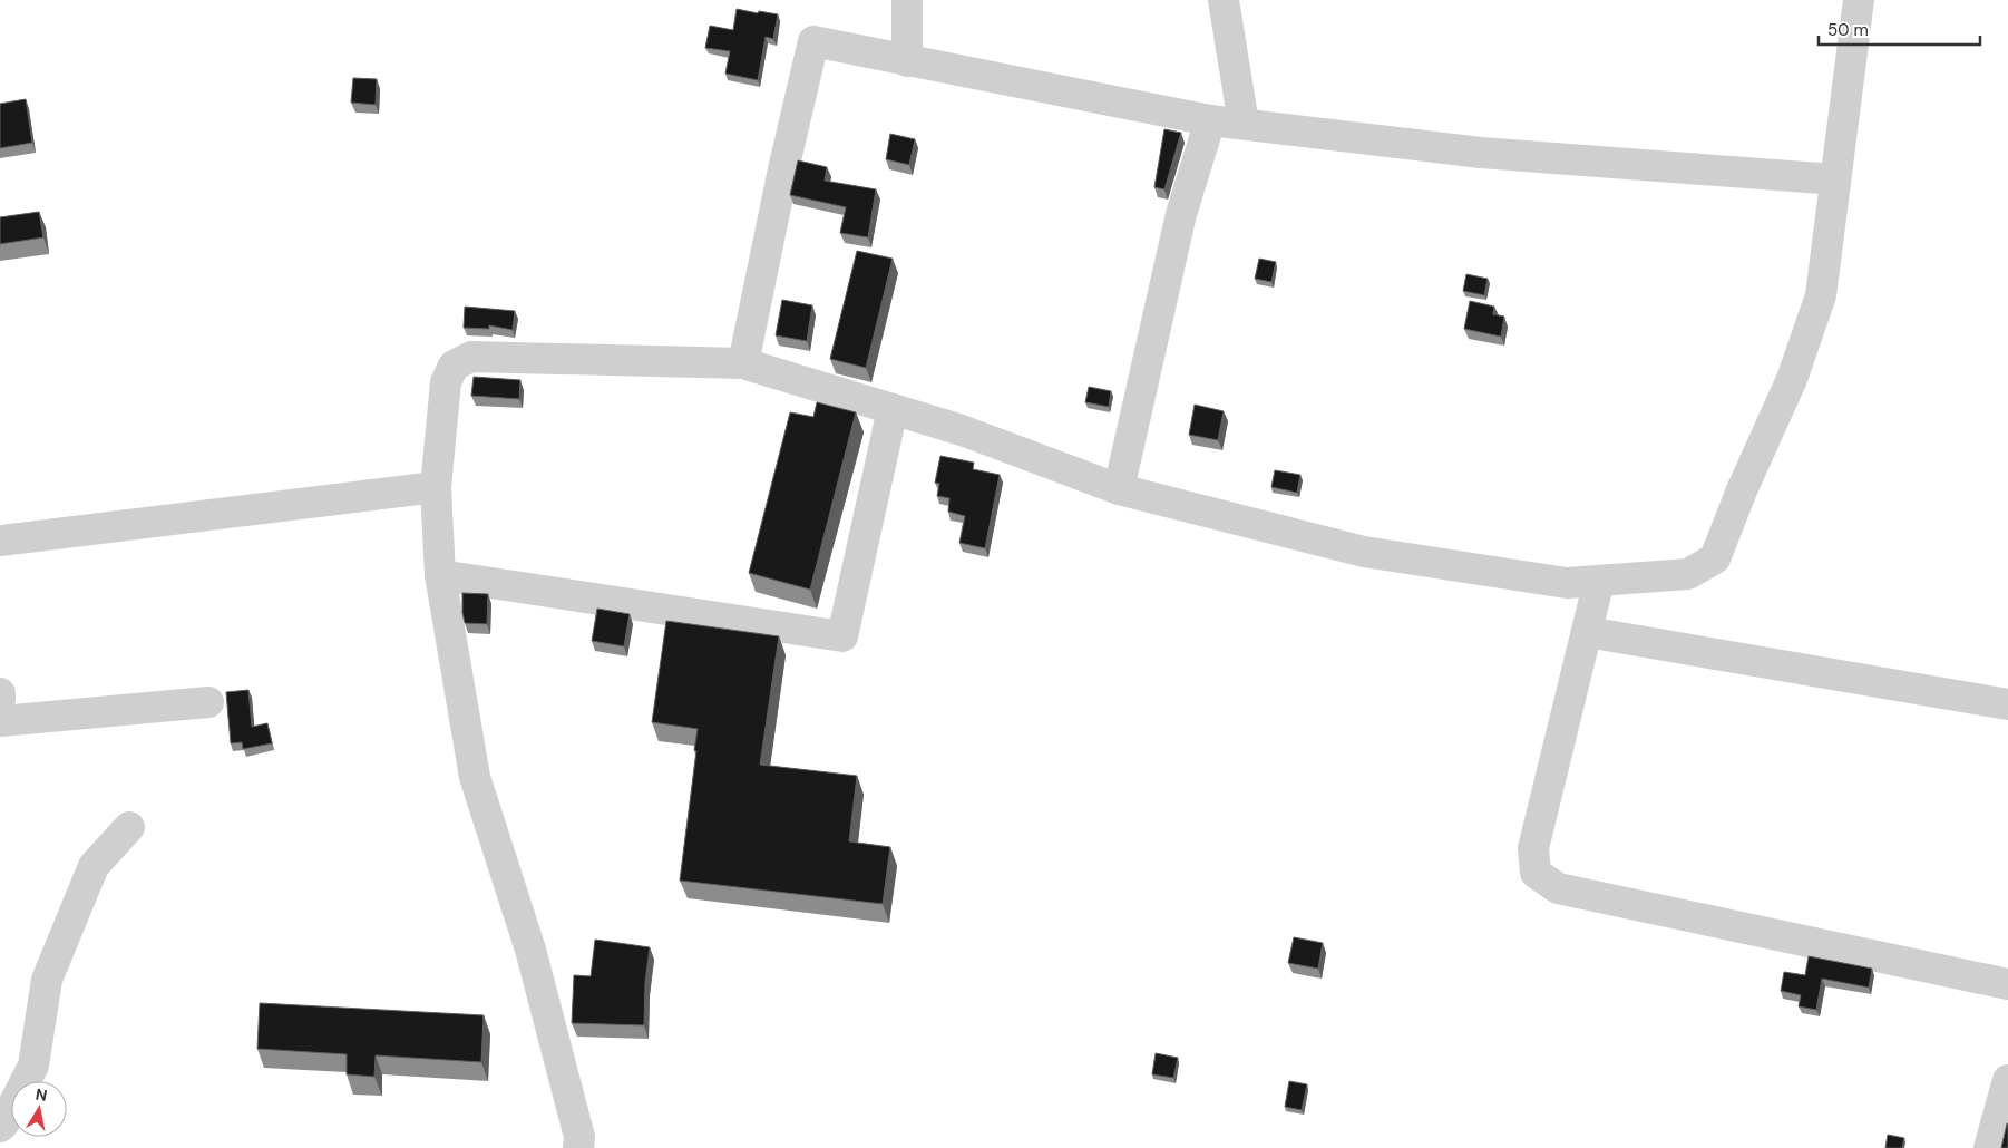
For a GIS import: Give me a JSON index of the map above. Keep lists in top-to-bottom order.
{
  "scale_bar": "50 m",
  "north": "top"
}
